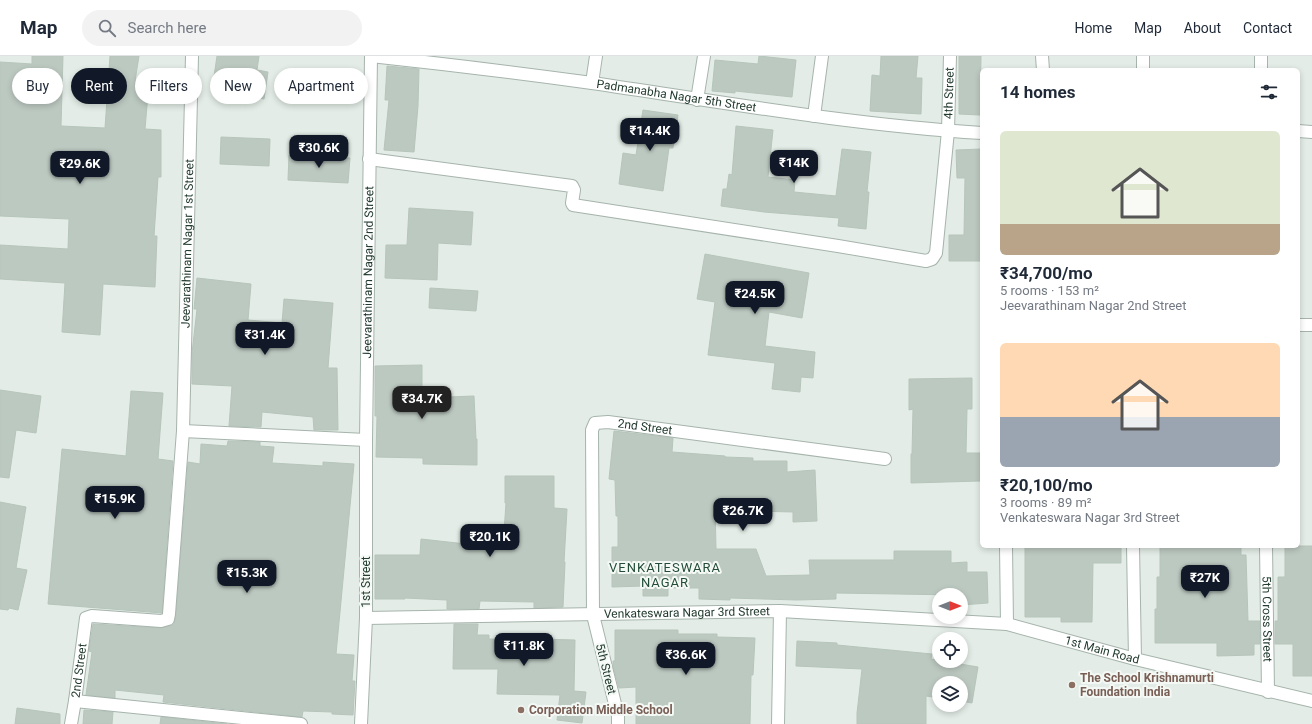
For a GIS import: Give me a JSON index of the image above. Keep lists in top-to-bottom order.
{
  "streets": {
    "street": [
      "4th Street",
      "Padmanabha Nagar 5th Street",
      "Jeevarathinam Nagar 1st Street",
      "Jeevarathinam Nagar 2nd Street",
      "2nd Street",
      "1st Street",
      "Venkateswara Nagar 3rd Street",
      "5th Cross Street",
      "1st Main Road",
      "5th Street"
    ]
  },
  "crossings": [
    ["4th Street", "Padmanabha Nagar 5th Street"],
    ["4th Street", "Jeevarathinam Nagar 2nd Street"],
    ["Padmanabha Nagar 5th Street", "Jeevarathinam Nagar 2nd Street"],
    ["Jeevarathinam Nagar 1st Street", "2nd Street"],
    ["Jeevarathinam Nagar 2nd Street", "1st Street"],
    ["2nd Street", "Venkateswara Nagar 3rd Street"],
    ["2nd Street", "5th Street"],
    ["1st Street", "Venkateswara Nagar 3rd Street"],
    ["Venkateswara Nagar 3rd Street", "1st Main Road"],
    ["Venkateswara Nagar 3rd Street", "5th Street"],
    ["5th Cross Street", "1st Main Road"]
  ],
  "districts": ["VENKATESWARA NAGAR"],
  "places": ["The School Krishnamurti Foundation India", "Corporation Middle School"],
  "north": "right",
  "page": {
    "header": "Map",
    "search": "Search here",
    "nav": [
      "Home",
      "Map",
      "About",
      "Contact"
    ],
    "chip": [
      "Buy",
      "Rent",
      "Filters",
      "New",
      "Apartment"
    ],
    "heading": "14 homes",
    "list": [
      {
        "name": "₹34,700/mo",
        "note": "5 rooms · 153 m² · Jeevarathinam Nagar 2nd Street"
      },
      {
        "name": "₹20,100/mo",
        "note": "3 rooms · 89 m² · Venkateswara Nagar 3rd Street"
      }
    ],
    "price": [
      "₹14.4K",
      "₹30.6K",
      "₹14K",
      "₹29.6K",
      "₹24.5K",
      "₹31.4K",
      "₹34.7K",
      "₹15.9K",
      "₹26.7K",
      "₹20.1K",
      "₹15.3K",
      "₹27K",
      "₹11.8K",
      "₹36.6K"
    ]
  }
}
